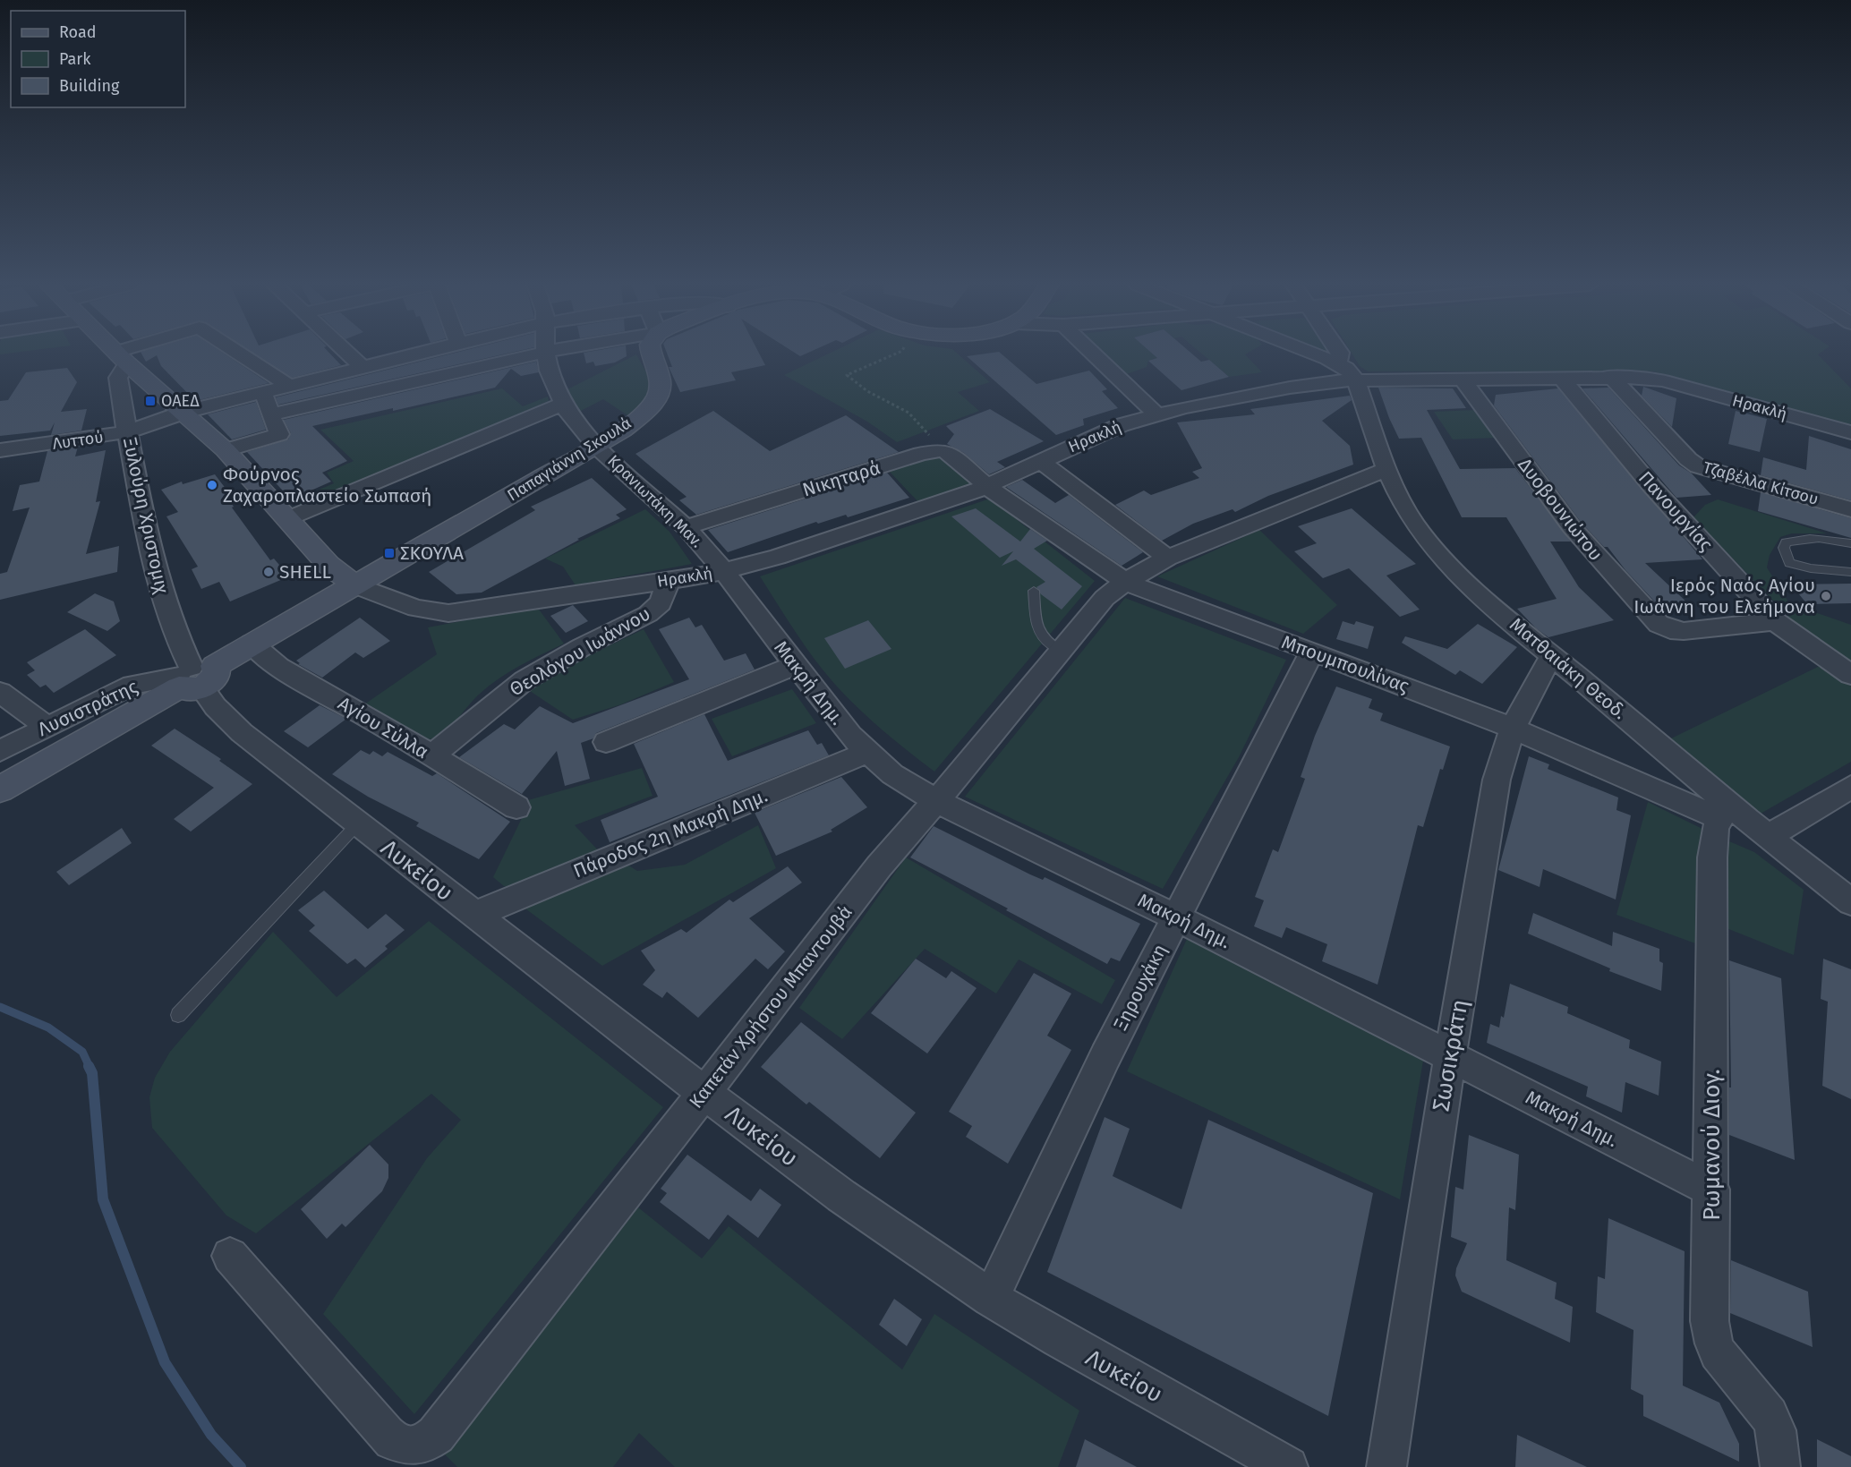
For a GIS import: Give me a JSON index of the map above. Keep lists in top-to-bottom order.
{
  "streets": {
    "street": [
      "Ηρακλή",
      "Λυττού",
      "Παπαγιάννη Σκουλά",
      "Νικηταρά",
      "Τζαβέλλα Κίτσου",
      "Κρανιωτάκη Μαν.",
      "Δυοβουνιώτου",
      "Πανουργίας",
      "Ξυλούρη Χριστομιχ",
      "Θεολόγου Ιωάννου",
      "Μπουμπουλίνας",
      "Ματθαιάκη Θεοδ.",
      "Μακρή Δημ.",
      "Λυσιστράτης",
      "Αγίου Σύλλα",
      "Πάροδος 2η Μακρή Δημ.",
      "Λυκείου",
      "Ξηρουχάκη",
      "Καπετάν Χρήστου Μπαντουβά",
      "Σωσικράτη",
      "Ρωμανού Διογ."
    ]
  },
  "crossings": [
    ["Ηρακλή", "Παπαγιάννη Σκουλά"],
    ["Ηρακλή", "Τζαβέλλα Κίτσου"],
    ["Ηρακλή", "Κρανιωτάκη Μαν."],
    ["Ηρακλή", "Δυοβουνιώτου"],
    ["Ηρακλή", "Πανουργίας"],
    ["Ηρακλή", "Θεολόγου Ιωάννου"],
    ["Ηρακλή", "Μπουμπουλίνας"],
    ["Ηρακλή", "Ματθαιάκη Θεοδ."],
    ["Ηρακλή", "Μακρή Δημ."],
    ["Λυττού", "Ξυλούρη Χριστομιχ"],
    ["Παπαγιάννη Σκουλά", "Κρανιωτάκη Μαν."],
    ["Παπαγιάννη Σκουλά", "Ξυλούρη Χριστομιχ"],
    ["Παπαγιάννη Σκουλά", "Λυσιστράτης"],
    ["Παπαγιάννη Σκουλά", "Αγίου Σύλλα"],
    ["Παπαγιάννη Σκουλά", "Λυκείου"],
    ["Νικηταρά", "Κρανιωτάκη Μαν."],
    ["Κρανιωτάκη Μαν.", "Μακρή Δημ."],
    ["Δυοβουνιώτου", "Πανουργίας"],
    ["Ξυλούρη Χριστομιχ", "Λυσιστράτης"],
    ["Ξυλούρη Χριστομιχ", "Λυκείου"],
    ["Θεολόγου Ιωάννου", "Αγίου Σύλλα"],
    ["Μπουμπουλίνας", "Ματθαιάκη Θεοδ."],
    ["Μπουμπουλίνας", "Ξηρουχάκη"],
    ["Μπουμπουλίνας", "Καπετάν Χρήστου Μπαντουβά"],
    ["Μπουμπουλίνας", "Σωσικράτη"],
    ["Μπουμπουλίνας", "Ρωμανού Διογ."],
    ["Ματθαιάκη Θεοδ.", "Καπετάν Χρήστου Μπαντουβά"],
    ["Ματθαιάκη Θεοδ.", "Σωσικράτη"],
    ["Ματθαιάκη Θεοδ.", "Ρωμανού Διογ."],
    ["Μακρή Δημ.", "Πάροδος 2η Μακρή Δημ."],
    ["Μακρή Δημ.", "Ξηρουχάκη"],
    ["Μακρή Δημ.", "Καπετάν Χρήστου Μπαντουβά"],
    ["Μακρή Δημ.", "Σωσικράτη"],
    ["Μακρή Δημ.", "Ρωμανού Διογ."],
    ["Λυσιστράτης", "Λυκείου"],
    ["Πάροδος 2η Μακρή Δημ.", "Λυκείου"],
    ["Λυκείου", "Ξηρουχάκη"],
    ["Λυκείου", "Καπετάν Χρήστου Μπαντουβά"]
  ],
  "places": {
    "transit": ["ΟΑΕΔ", "ΣΚΟΥΛΑ"],
    "other": ["Φούρνος Ζαχαροπλαστείο Σωπασή", "SHELL", "Ιερός Ναός Αγίου Ιωάννη του Ελεήμονα"]
  },
  "legend": ["Road", "Park", "Building"]
}
